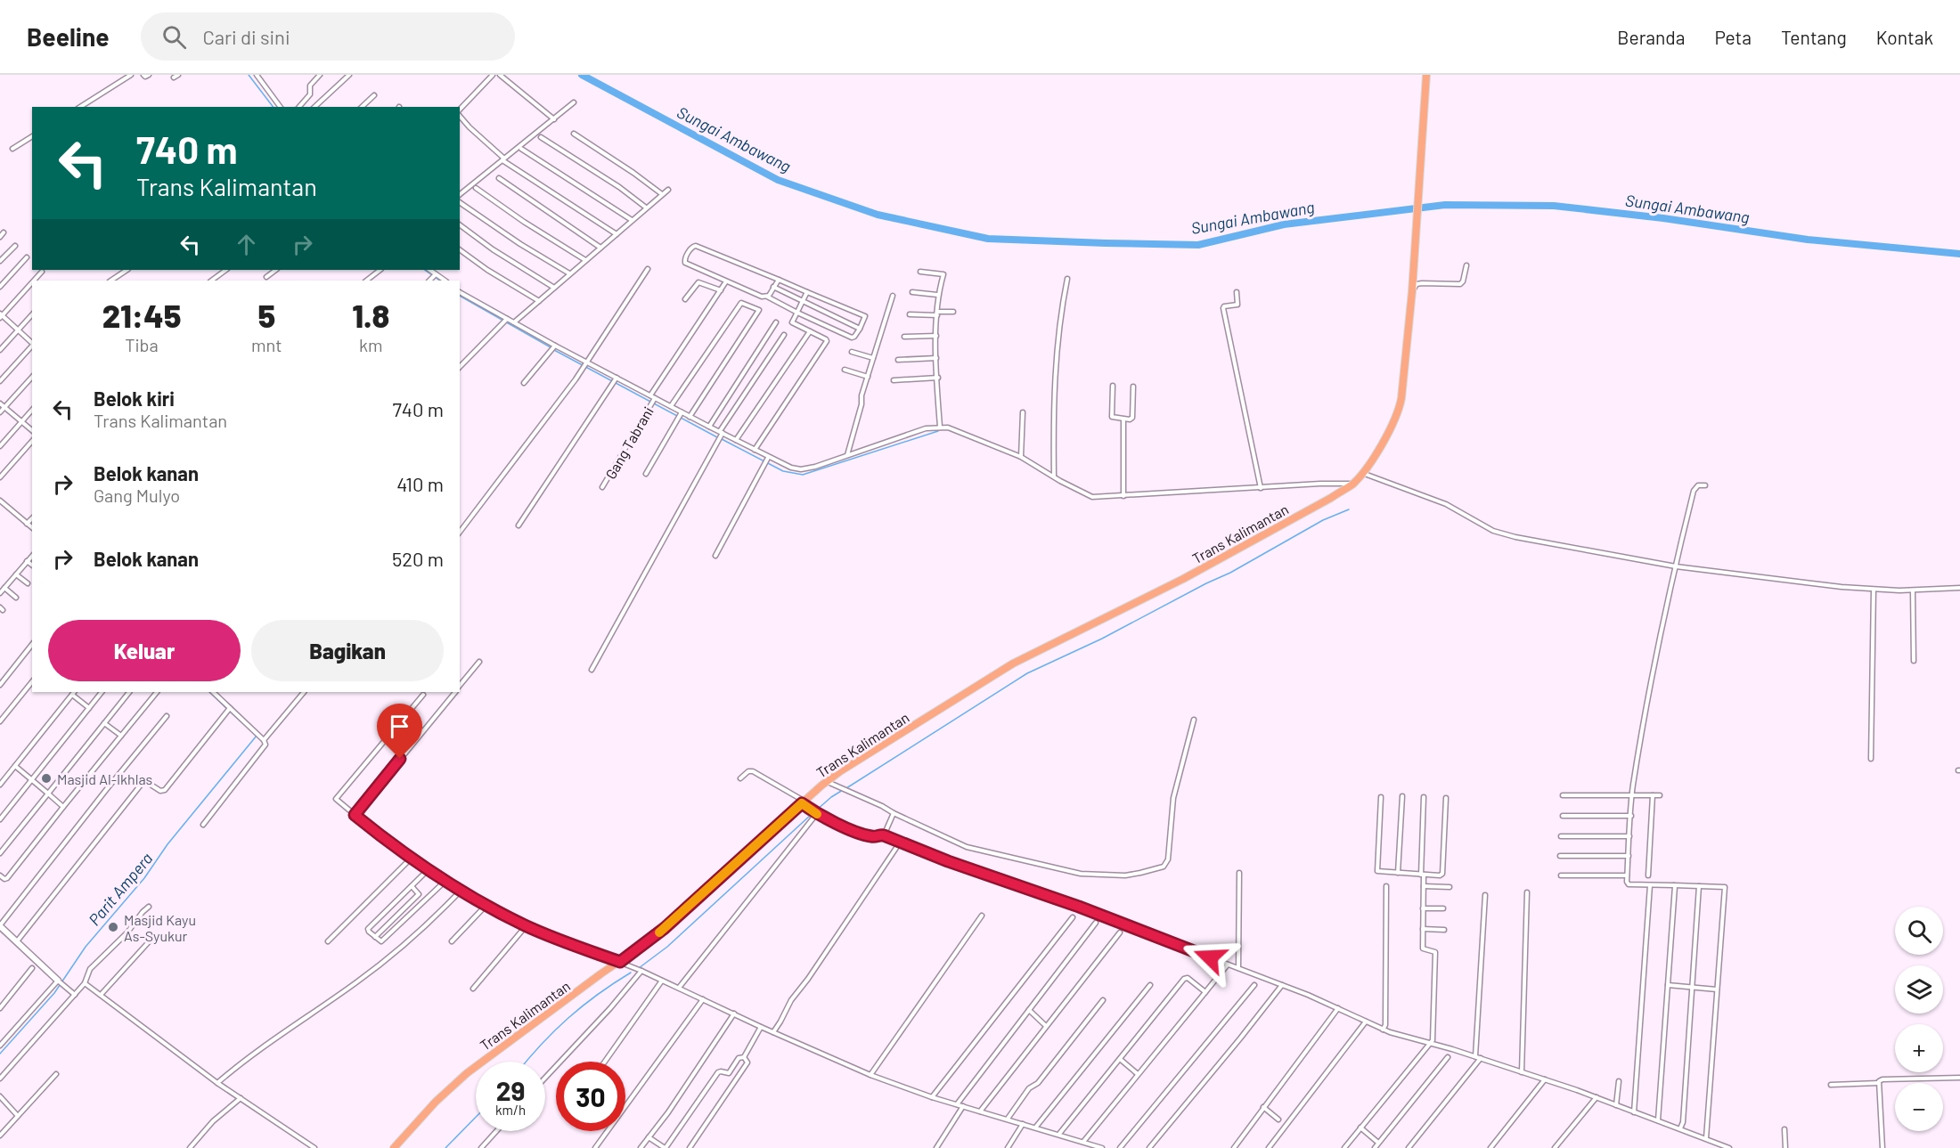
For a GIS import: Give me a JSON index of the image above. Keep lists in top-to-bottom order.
{
  "streets": {
    "highway": ["Trans Kalimantan"],
    "street": ["Gang Tabrani"]
  },
  "water": ["Sungai Ambawang", "Parit Ampera"],
  "places": ["Masjid Al-Ikhlas", "Masjid Kayu As-Syukur"],
  "page": {
    "header": "Beeline",
    "search": "Cari di sini",
    "nav": [
      "Beranda",
      "Peta",
      "Tentang",
      "Kontak"
    ],
    "turn": ["740 m", "Trans Kalimantan"],
    "eta": [
      "21:45",
      "Tiba",
      "5",
      "mnt",
      "1.8",
      "km"
    ],
    "list": [
      {
        "name": "Belok kiri",
        "note": "Trans Kalimantan",
        "value": "740 m"
      },
      {
        "name": "Belok kanan",
        "note": "Gang Mulyo",
        "value": "410 m"
      },
      {
        "name": "Belok kanan",
        "value": "520 m"
      }
    ],
    "buttons": ["Keluar", "Bagikan"],
    "map_buttons": ["+", "−"],
    "speed": "29 km/h",
    "limit": "30"
  }
}
